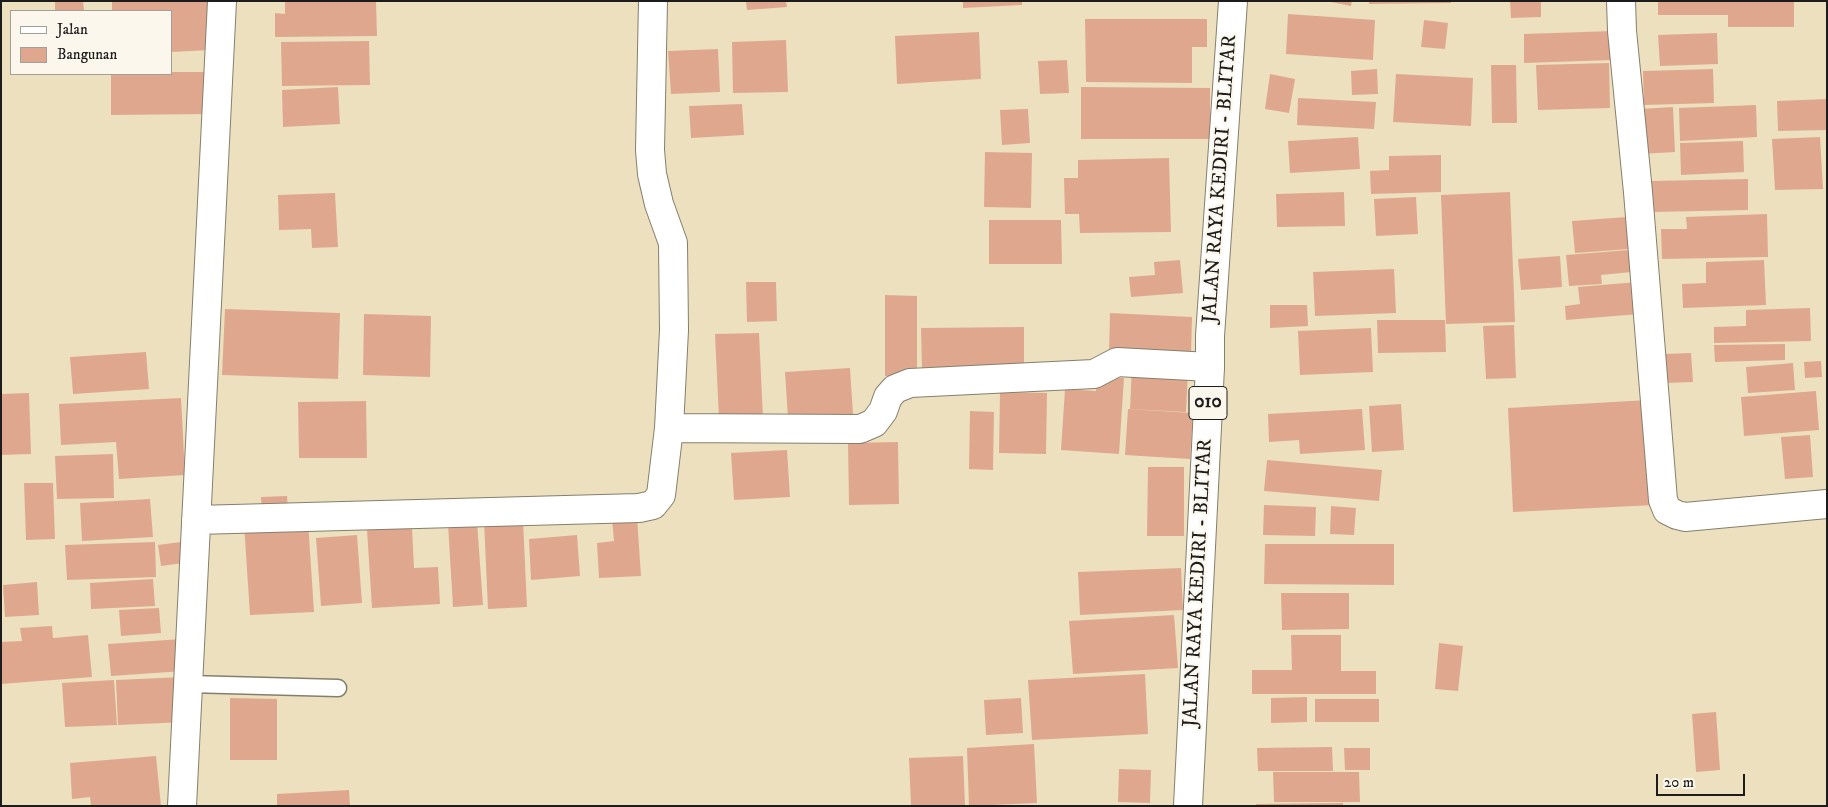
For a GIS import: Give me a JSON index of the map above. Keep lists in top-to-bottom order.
{
  "streets": {
    "street": ["JALAN RAYA KEDIRI - BLITAR", "010"]
  },
  "legend": ["Jalan", "Bangunan"],
  "scale_bar": "20 m"
}
